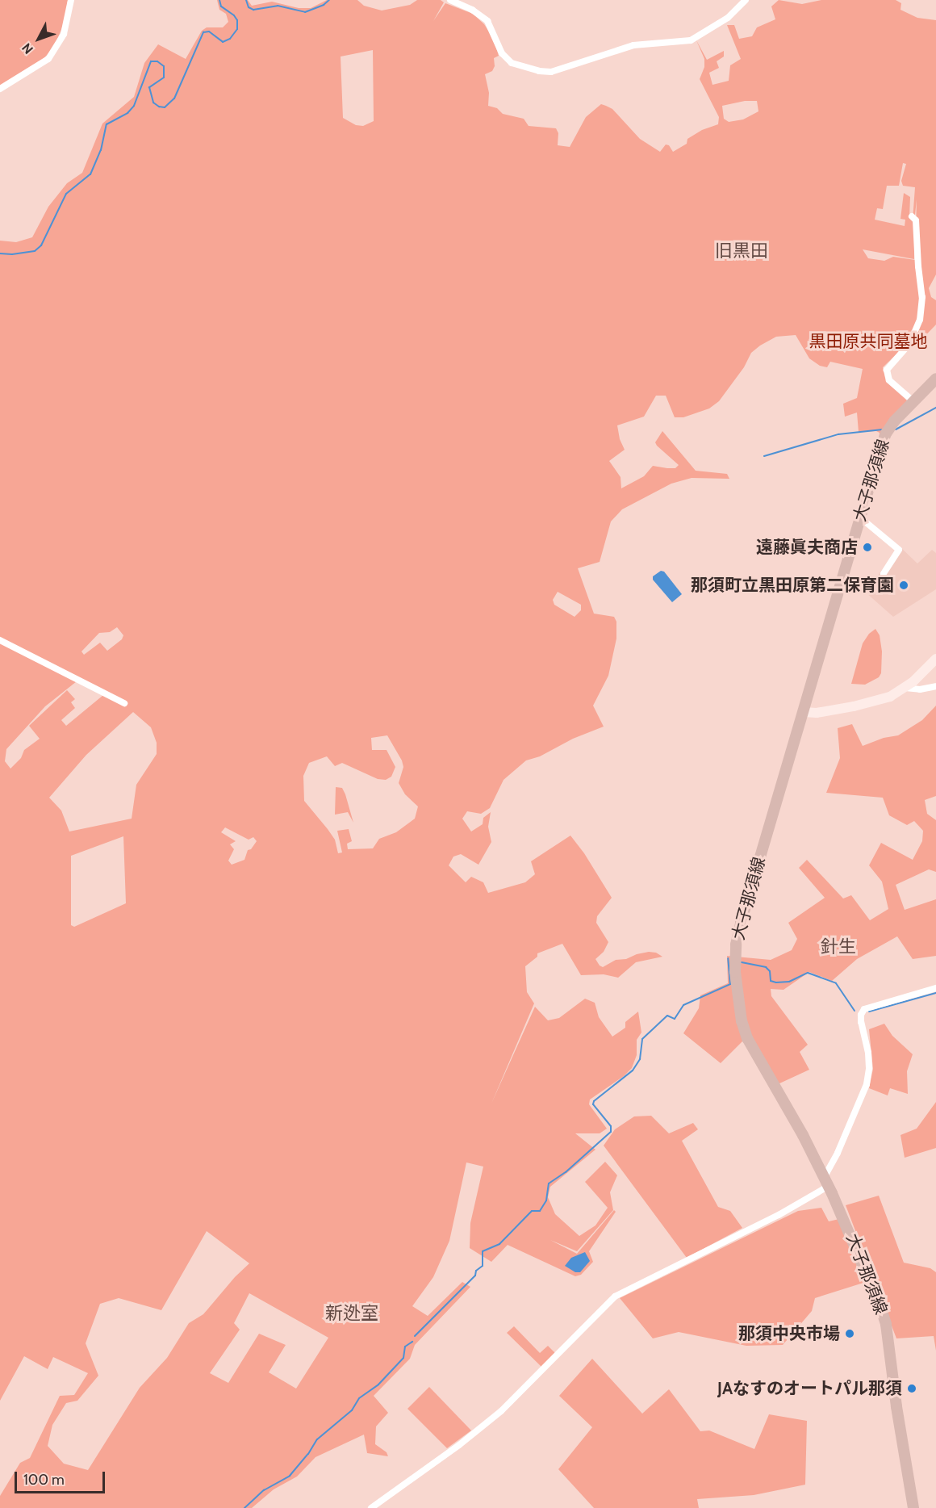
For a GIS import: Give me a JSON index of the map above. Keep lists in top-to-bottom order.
{
  "streets": {
    "main road": ["大子那須線"]
  },
  "districts": ["旧黒田", "針生", "新迯室"],
  "parks": ["黒田原共同墓地"],
  "places": [
    "遠藤眞夫商店",
    "那須町立黒田原第二保育園",
    "那須中央市場",
    "JAなすのオートパル那須"
  ],
  "scale_bar": "100 m",
  "north": "bottom left"
}
